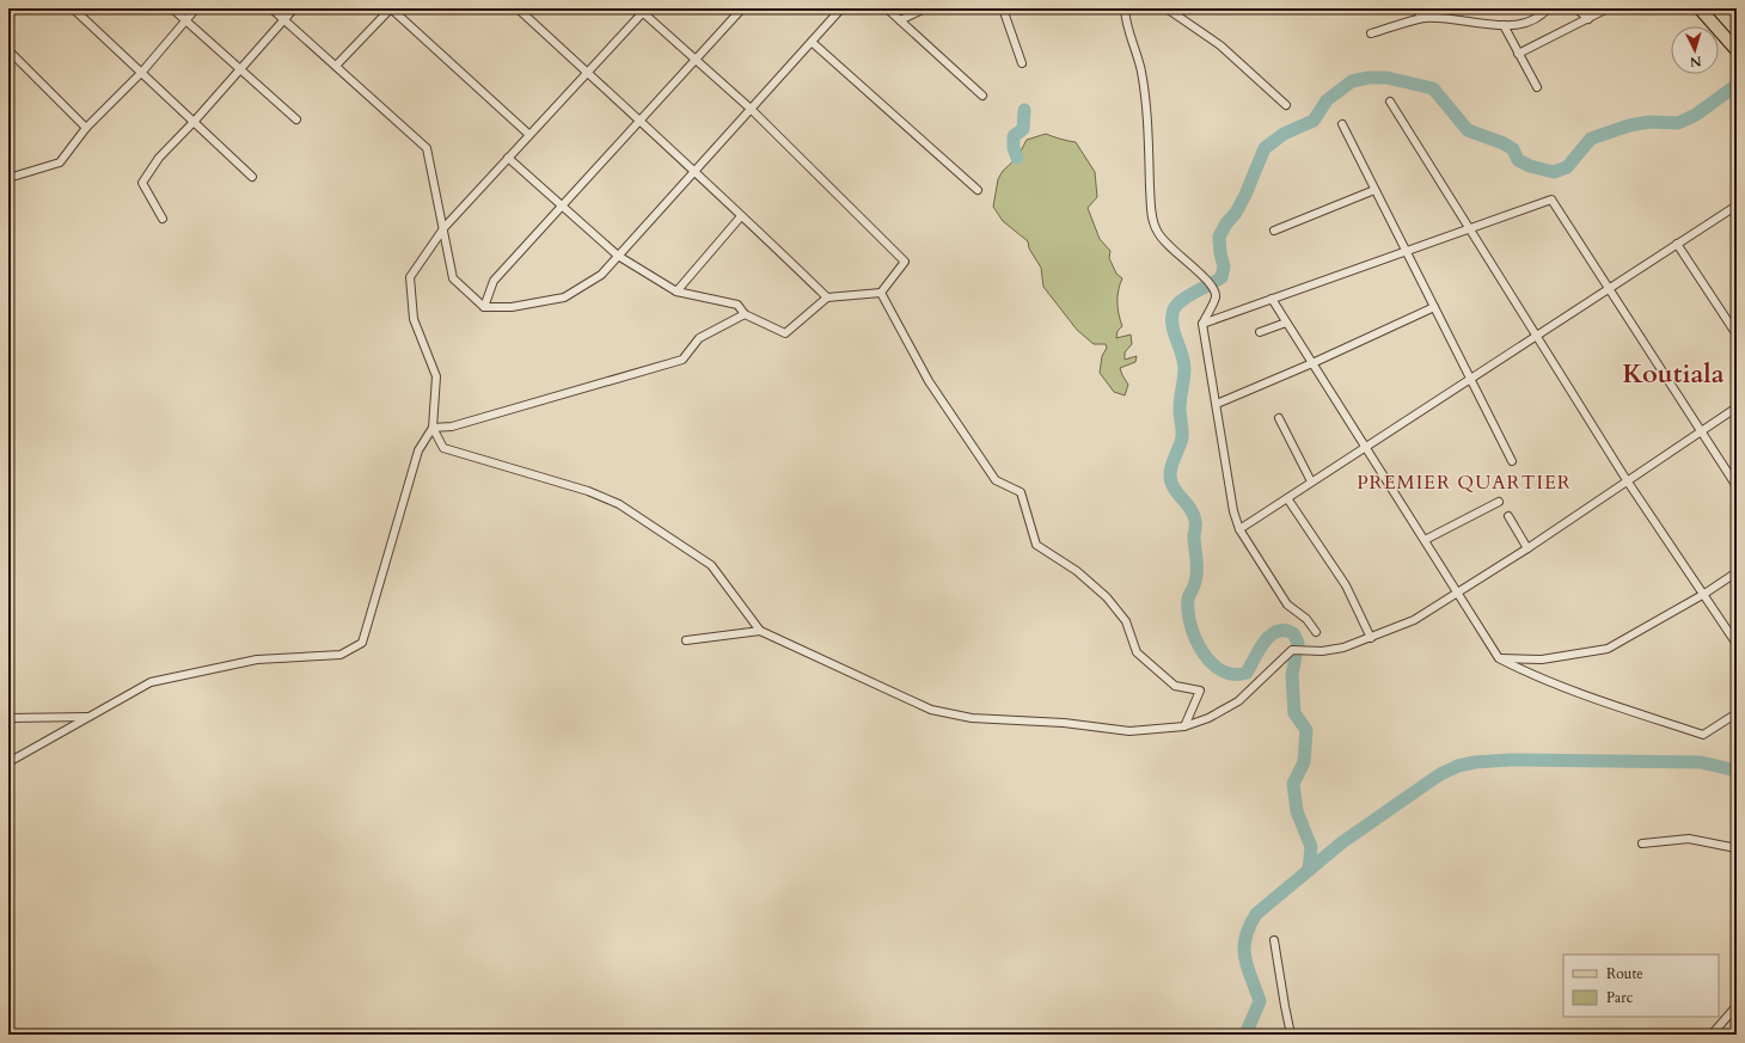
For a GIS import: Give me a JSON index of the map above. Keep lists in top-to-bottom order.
{
  "districts": ["Koutiala", "PREMIER QUARTIER"],
  "legend": ["Route", "Parc"],
  "north": "bottom"
}
